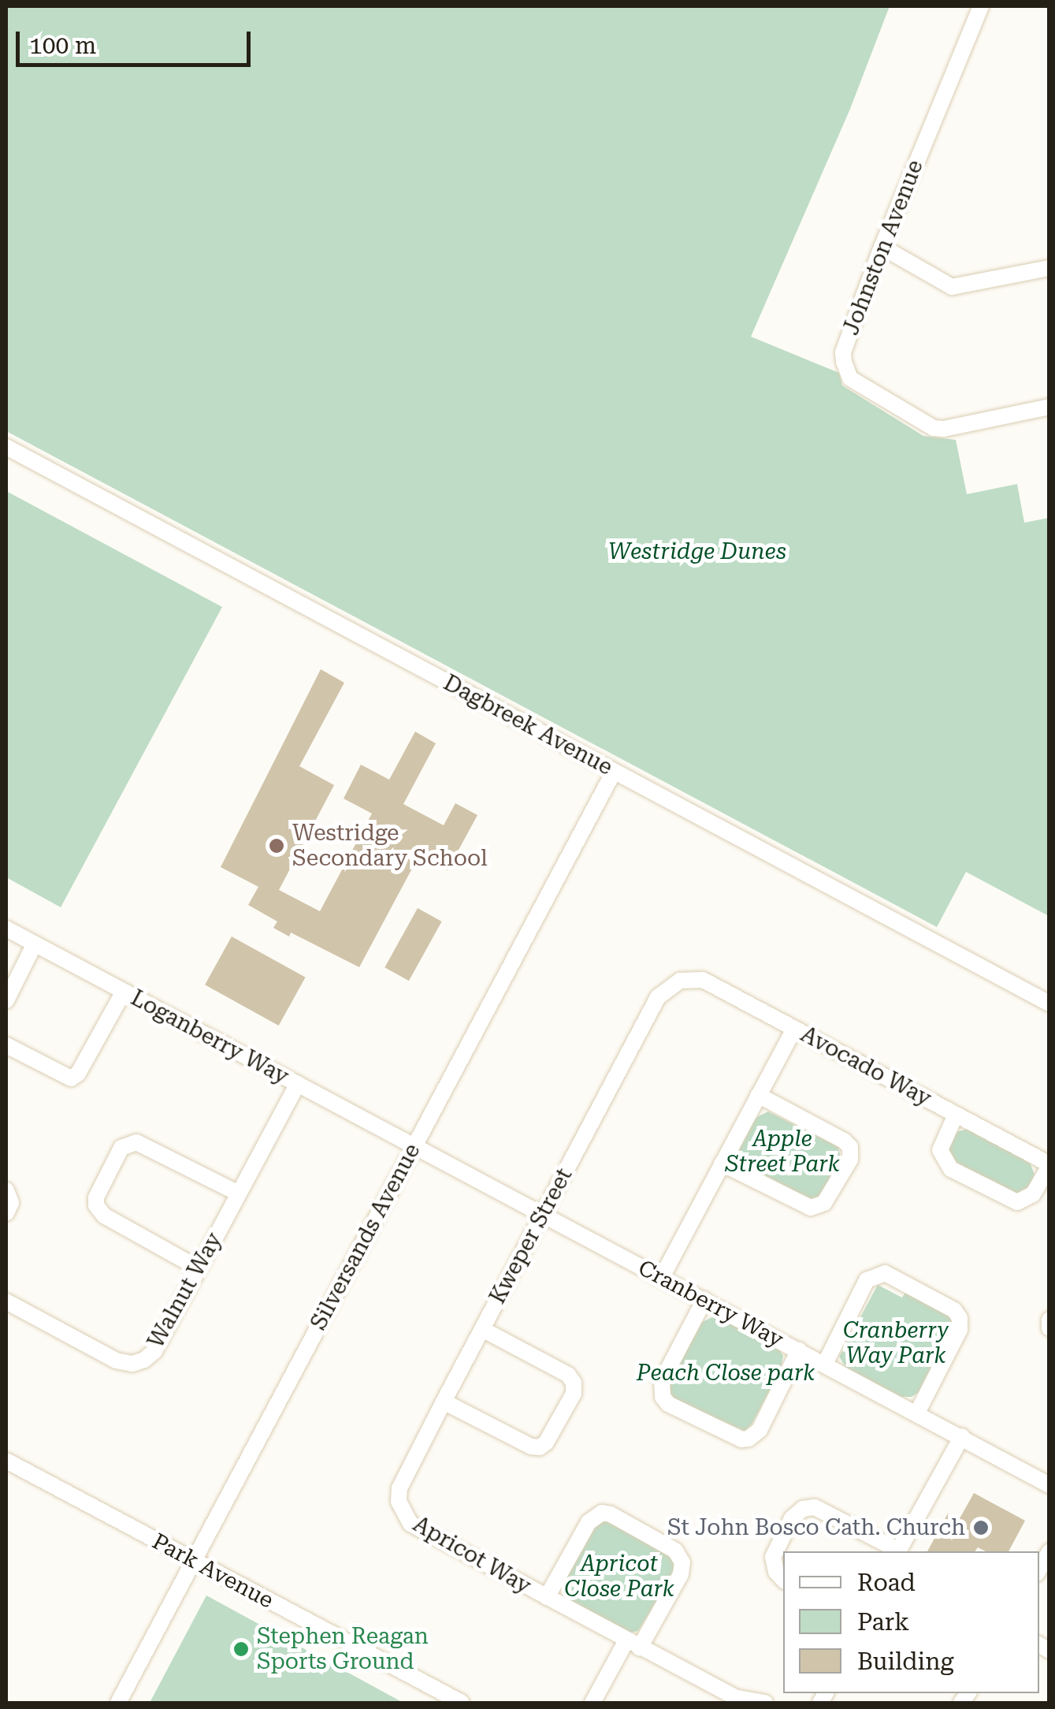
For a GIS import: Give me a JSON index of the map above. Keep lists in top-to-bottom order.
{
  "streets": {
    "street": [
      "Johnston Avenue",
      "Dagbreek Avenue",
      "Loganberry Way",
      "Avocado Way",
      "Kweper Street",
      "Silversands Avenue",
      "Walnut Way",
      "Cranberry Way",
      "Apricot Way",
      "Park Avenue"
    ]
  },
  "crossings": [
    ["Dagbreek Avenue", "Silversands Avenue"],
    ["Loganberry Way", "Silversands Avenue"],
    ["Loganberry Way", "Walnut Way"],
    ["Loganberry Way", "Cranberry Way"],
    ["Avocado Way", "Kweper Street"],
    ["Kweper Street", "Cranberry Way"],
    ["Kweper Street", "Apricot Way"],
    ["Silversands Avenue", "Cranberry Way"],
    ["Silversands Avenue", "Park Avenue"]
  ],
  "parks": [
    "Westridge Dunes",
    "Apple Street Park",
    "Cranberry Way Park",
    "Peach Close park",
    "Apricot Close Park"
  ],
  "places": ["Westridge Secondary School", "St John Bosco Cath. Church", "Stephen Reagan Sports Ground"],
  "legend": ["Road", "Park", "Building"],
  "scale_bar": "100 m"
}
